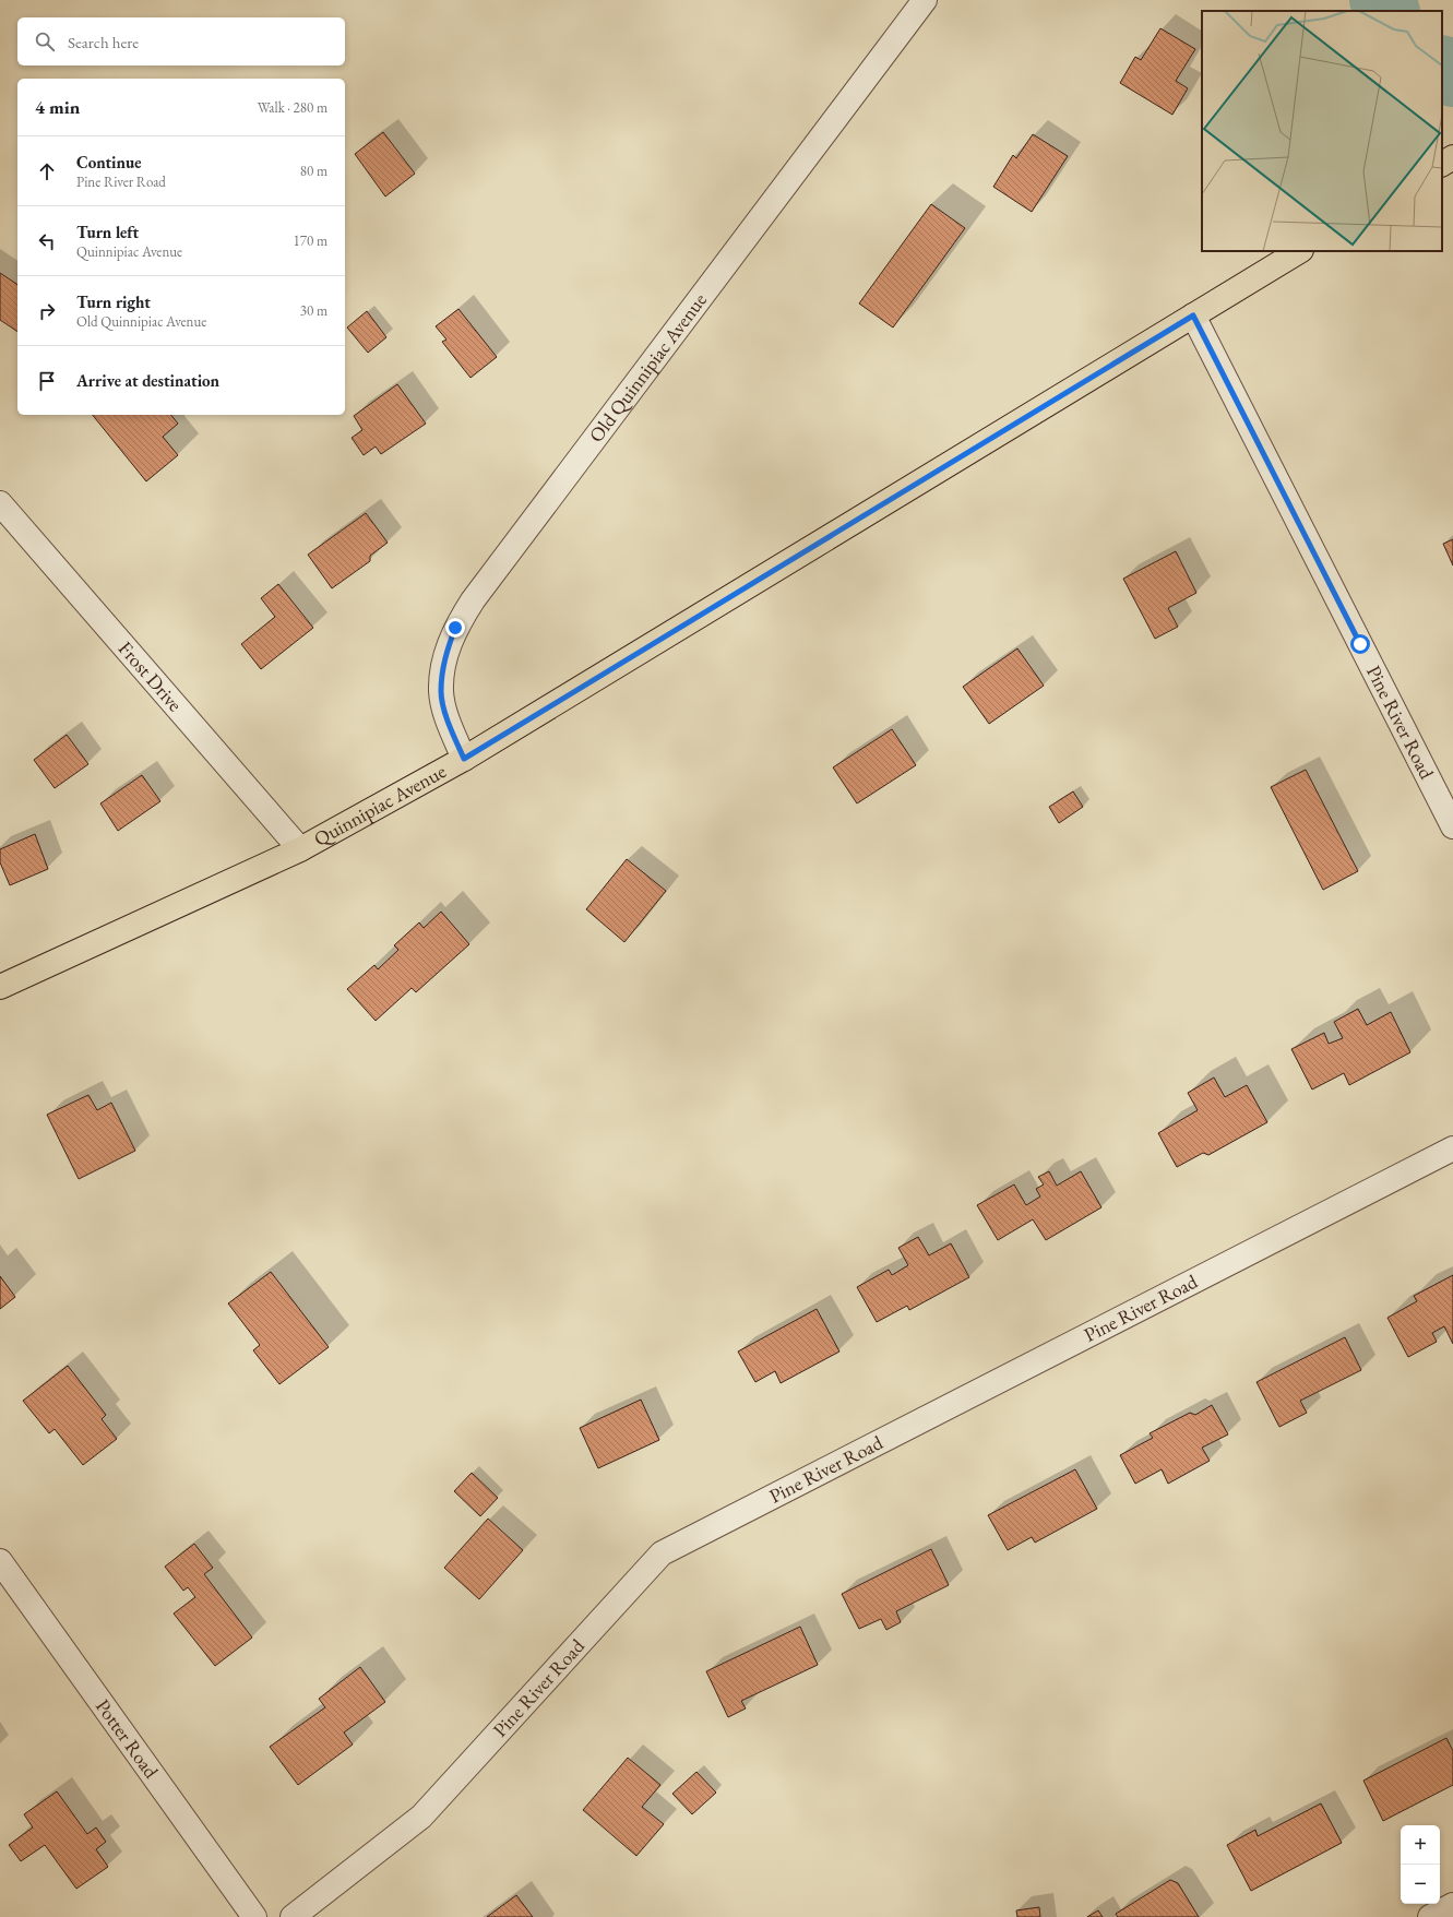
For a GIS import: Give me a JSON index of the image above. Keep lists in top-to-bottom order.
{
  "streets": {
    "main road": ["Quinnipiac Avenue"],
    "street": [
      "Old Quinnipiac Avenue",
      "Frost Drive",
      "Pine River Road",
      "Potter Road"
    ]
  },
  "crossings": [
    ["Old Quinnipiac Avenue", "Quinnipiac Avenue"],
    ["Frost Drive", "Quinnipiac Avenue"],
    ["Pine River Road", "Quinnipiac Avenue"]
  ],
  "page": {
    "search": "Search here",
    "heading": ["4 min", "Walk · 280 m"],
    "list": [
      ["Continue", "Pine River Road", "80 m"],
      ["Turn left", "Quinnipiac Avenue", "170 m"],
      ["Turn right", "Old Quinnipiac Avenue", "30 m"],
      "Arrive at destination"
    ],
    "map_buttons": ["+", "−"]
  }
}
